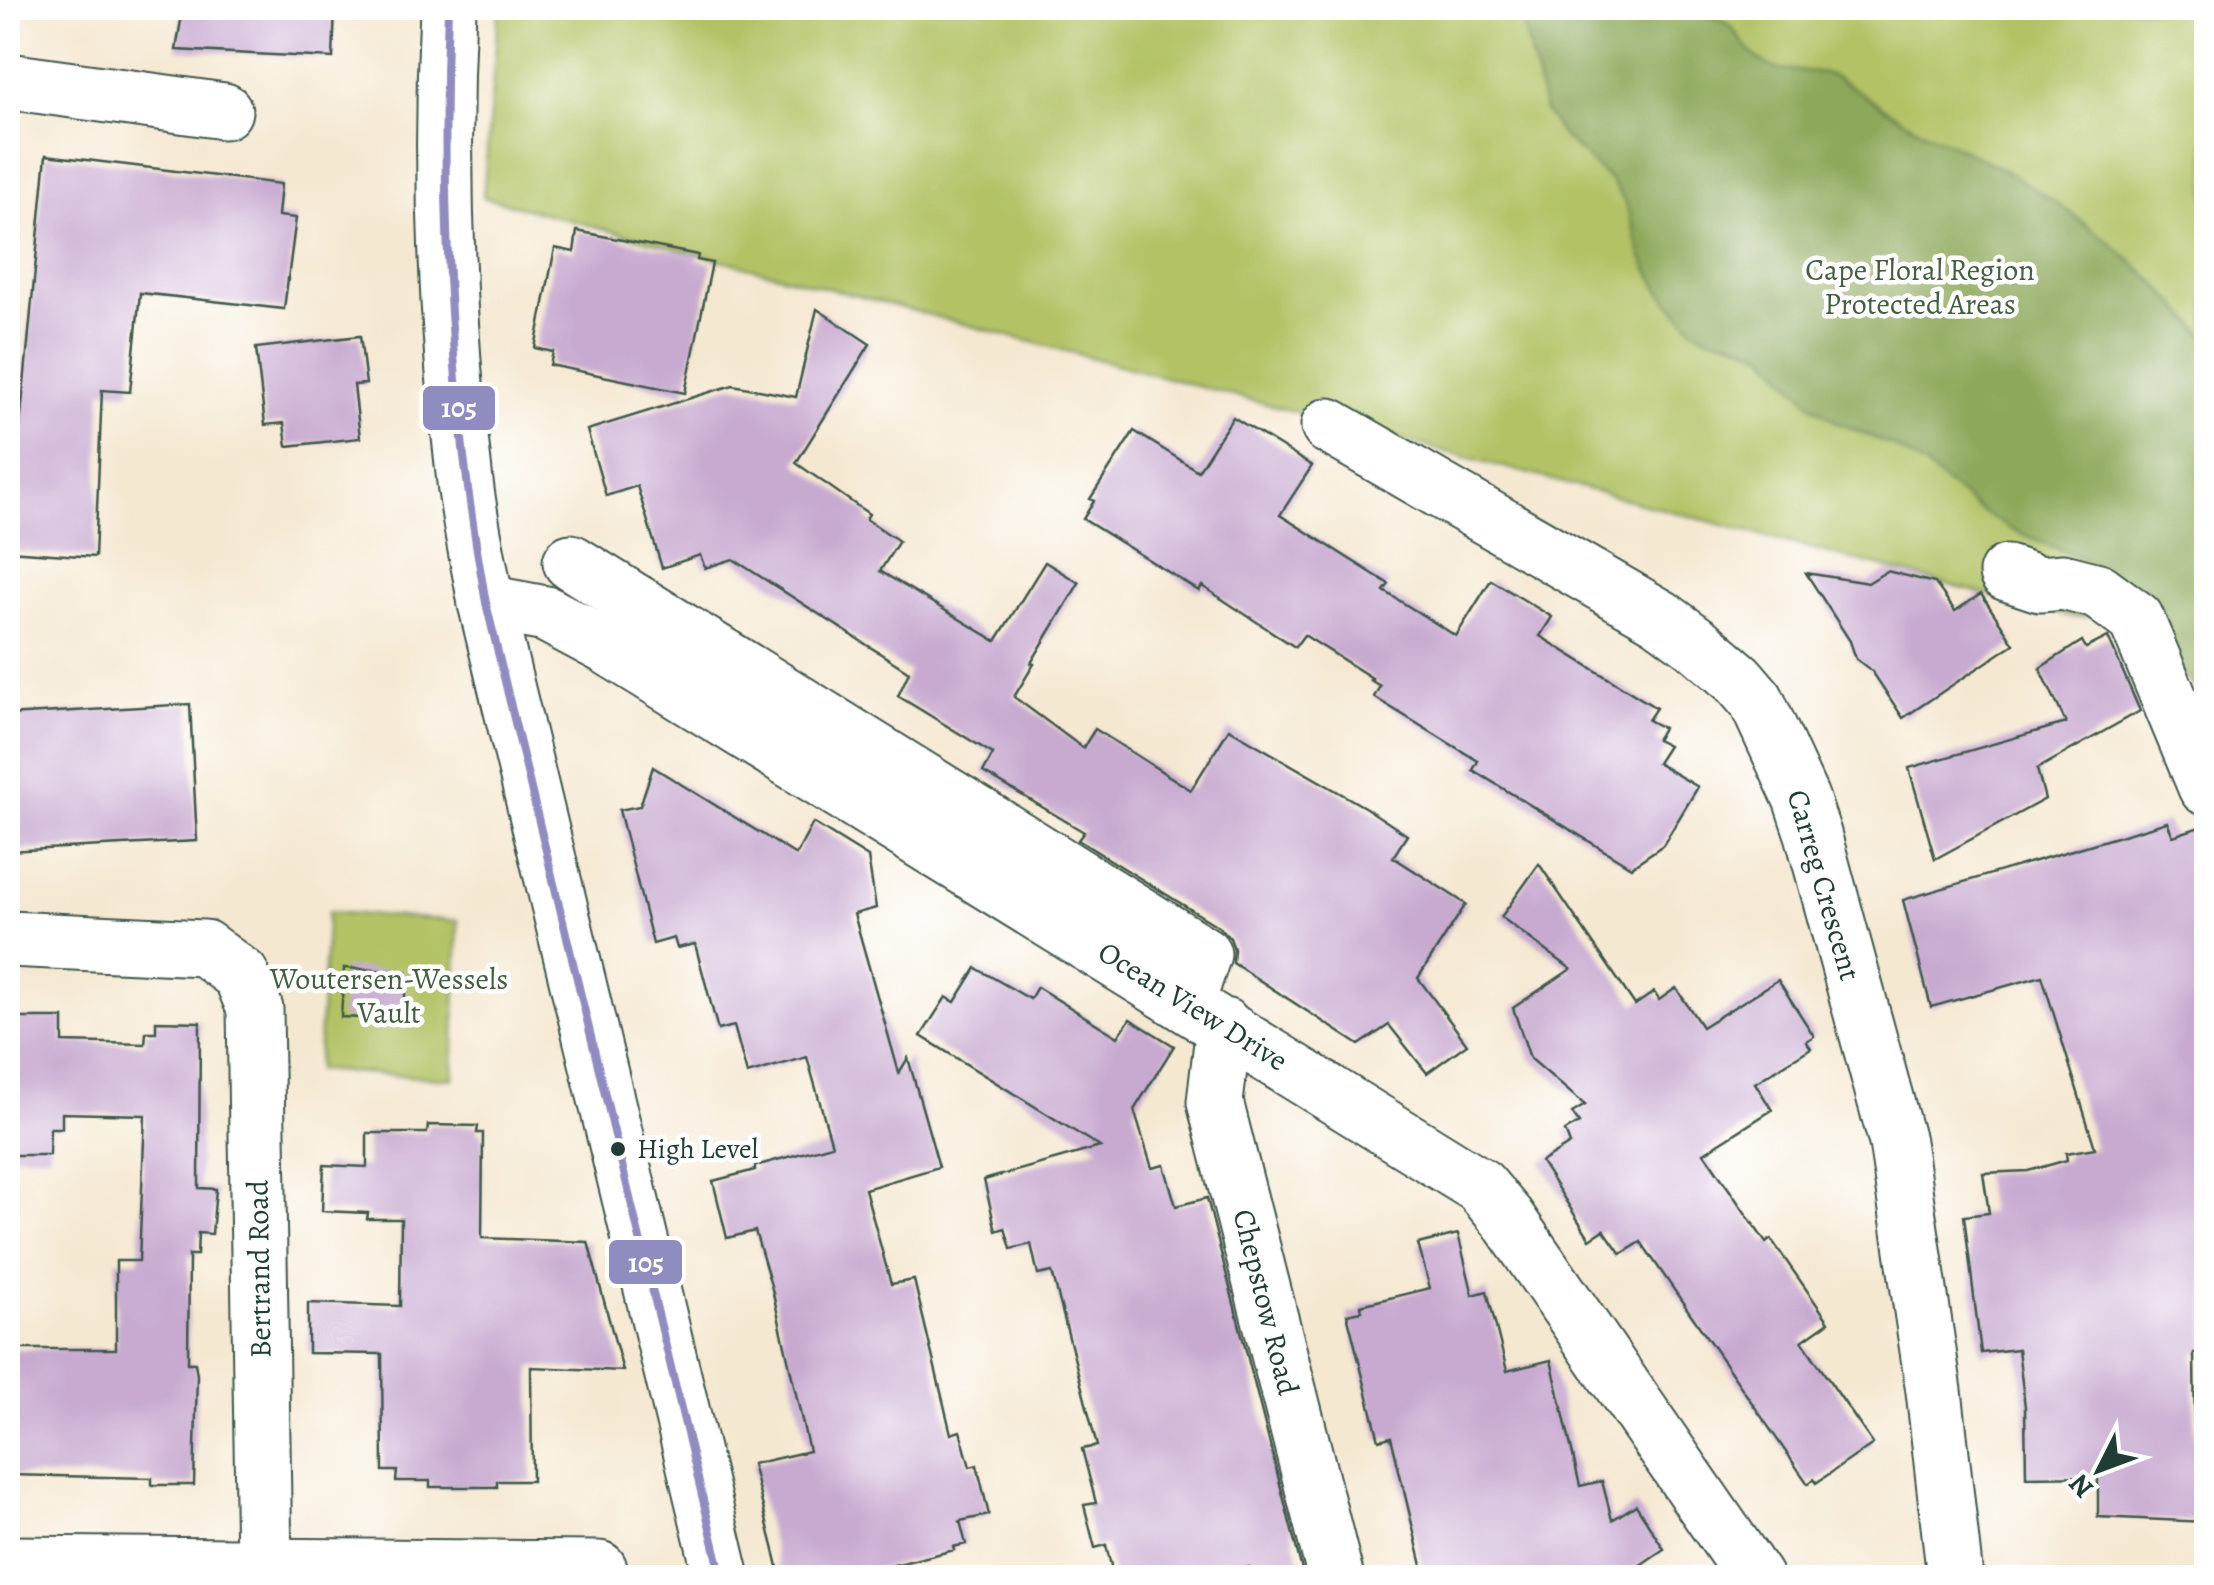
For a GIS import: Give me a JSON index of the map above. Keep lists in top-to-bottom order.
{
  "streets": {
    "street": [
      "Carreg Crescent",
      "Ocean View Drive",
      "Bertrand Road",
      "Chepstow Road"
    ]
  },
  "crossings": [
    ["Ocean View Drive", "Chepstow Road"]
  ],
  "parks": ["Cape Floral Region Protected Areas", "Woutersen-Wessels Vault"],
  "places": ["High Level"],
  "lines": ["transit line 105"],
  "north": "bottom left"
}
